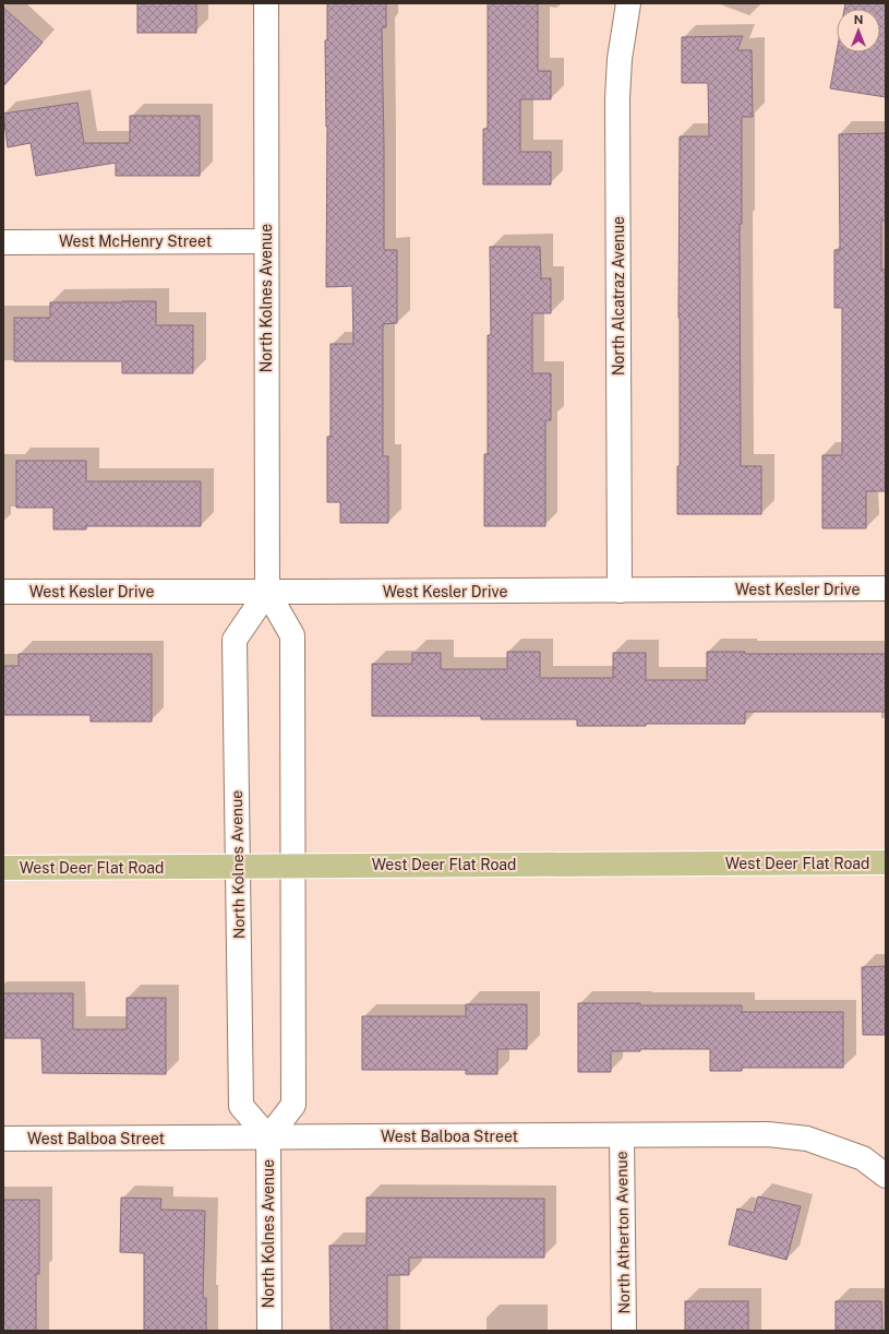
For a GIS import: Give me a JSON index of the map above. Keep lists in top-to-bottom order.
{
  "streets": {
    "main road": ["West Deer Flat Road"],
    "street": [
      "West McHenry Street",
      "North Alcatraz Avenue",
      "North Kolnes Avenue",
      "West Kesler Drive",
      "West Balboa Street",
      "North Atherton Avenue"
    ]
  },
  "crossings": [
    ["West McHenry Street", "North Kolnes Avenue"],
    ["North Alcatraz Avenue", "West Kesler Drive"],
    ["North Kolnes Avenue", "West Kesler Drive"],
    ["North Kolnes Avenue", "West Deer Flat Road"],
    ["North Kolnes Avenue", "West Balboa Street"],
    ["West Balboa Street", "North Atherton Avenue"]
  ],
  "north": "top"
}
